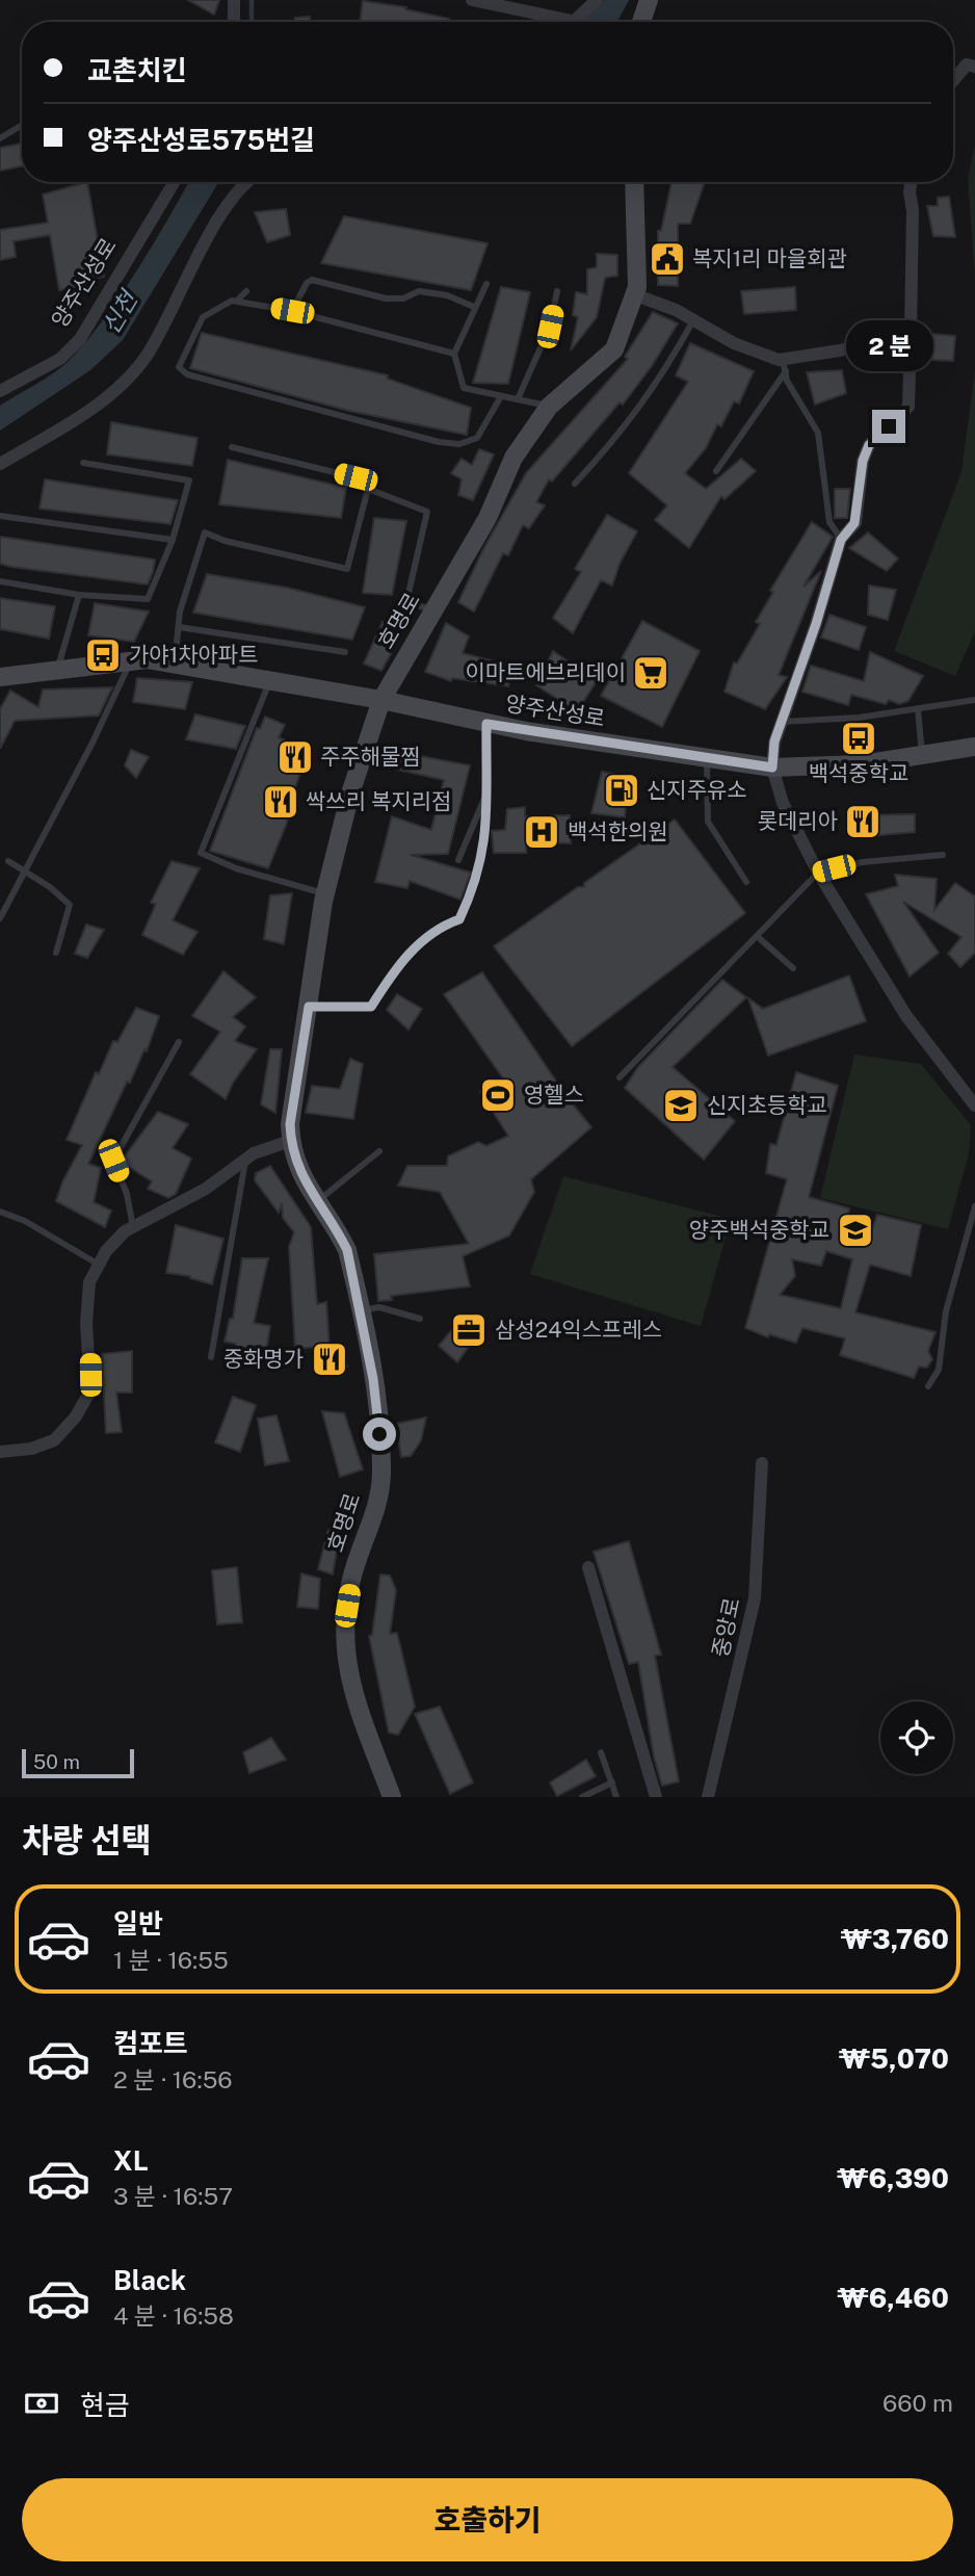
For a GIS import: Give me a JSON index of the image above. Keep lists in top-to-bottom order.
{
  "streets": {
    "street": ["양주산성로", "호명로", "중앙로"]
  },
  "crossings": [
    ["양주산성로", "호명로"]
  ],
  "water": ["신천"],
  "places": {
    "public building": ["복지1리 마을회관"],
    "bus stop": ["가야1차아파트", "백석중학교"],
    "supermarket": ["이마트에브리데이"],
    "restaurant": [
      "주주해물찜",
      "싹쓰리 복지리점",
      "롯데리아",
      "중화명가"
    ],
    "fuel station": ["신지주유소"],
    "hospital": ["백석한의원"],
    "sports": ["영헬스"],
    "school or university": ["신지초등학교", "양주백석중학교"],
    "office": ["삼성24익스프레스"]
  },
  "scale_bar": "50 m",
  "page": {
    "banner": ["교촌치킨", "양주산성로575번길"],
    "bubble": "2 분",
    "scale": "50 m",
    "heading": "차량 선택",
    "list": [
      {
        "name": "일반",
        "note": "1 분 · 16:55",
        "value": "₩3,760"
      },
      {
        "name": "컴포트",
        "note": "2 분 · 16:56",
        "value": "₩5,070"
      },
      {
        "name": "XL",
        "note": "3 분 · 16:57",
        "value": "₩6,390"
      },
      {
        "name": "Black",
        "note": "4 분 · 16:58",
        "value": "₩6,460"
      }
    ],
    "pay": ["현금", "660 m"],
    "buttons": "호출하기"
  }
}
